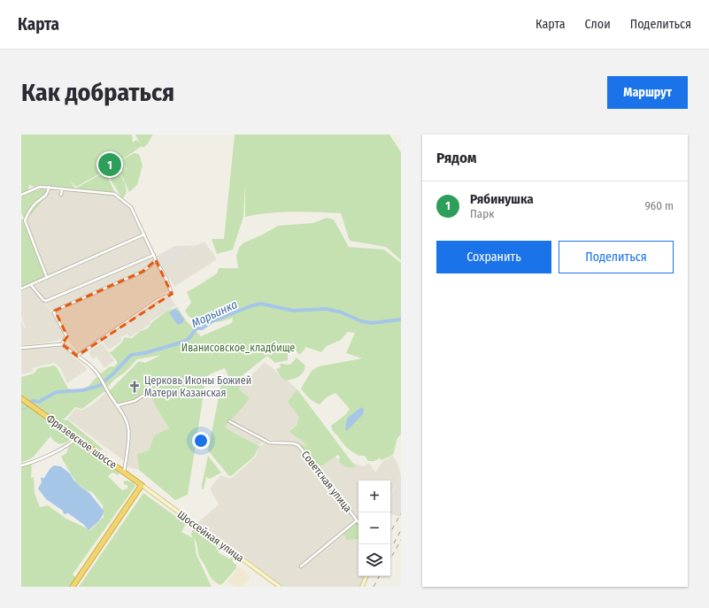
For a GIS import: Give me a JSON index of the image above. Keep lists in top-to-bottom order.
{
  "streets": {
    "highway": ["Фрязевское шоссе"],
    "street": ["Советская улица", "Шоссейная улица"]
  },
  "crossings": [
    ["Фрязевское шоссе", "Шоссейная улица"]
  ],
  "water": ["Марьинка"],
  "parks": ["Иванисовское_кладбище"],
  "places": {
    "church": ["Церковь Иконы Божией Матери Казанская"]
  },
  "page": {
    "header": "Карта",
    "nav": ["Карта", "Слои", "Поделиться"],
    "buttons": [
      "Маршрут",
      ["Сохранить", "Поделиться"]
    ],
    "title": "Как добраться",
    "heading": "Рядом",
    "pins": "1",
    "list": [
      {
        "mark": "1",
        "name": "Рябинушка",
        "note": "Парк",
        "value": "960 m"
      }
    ],
    "map_buttons": ["+", "−"]
  }
}
